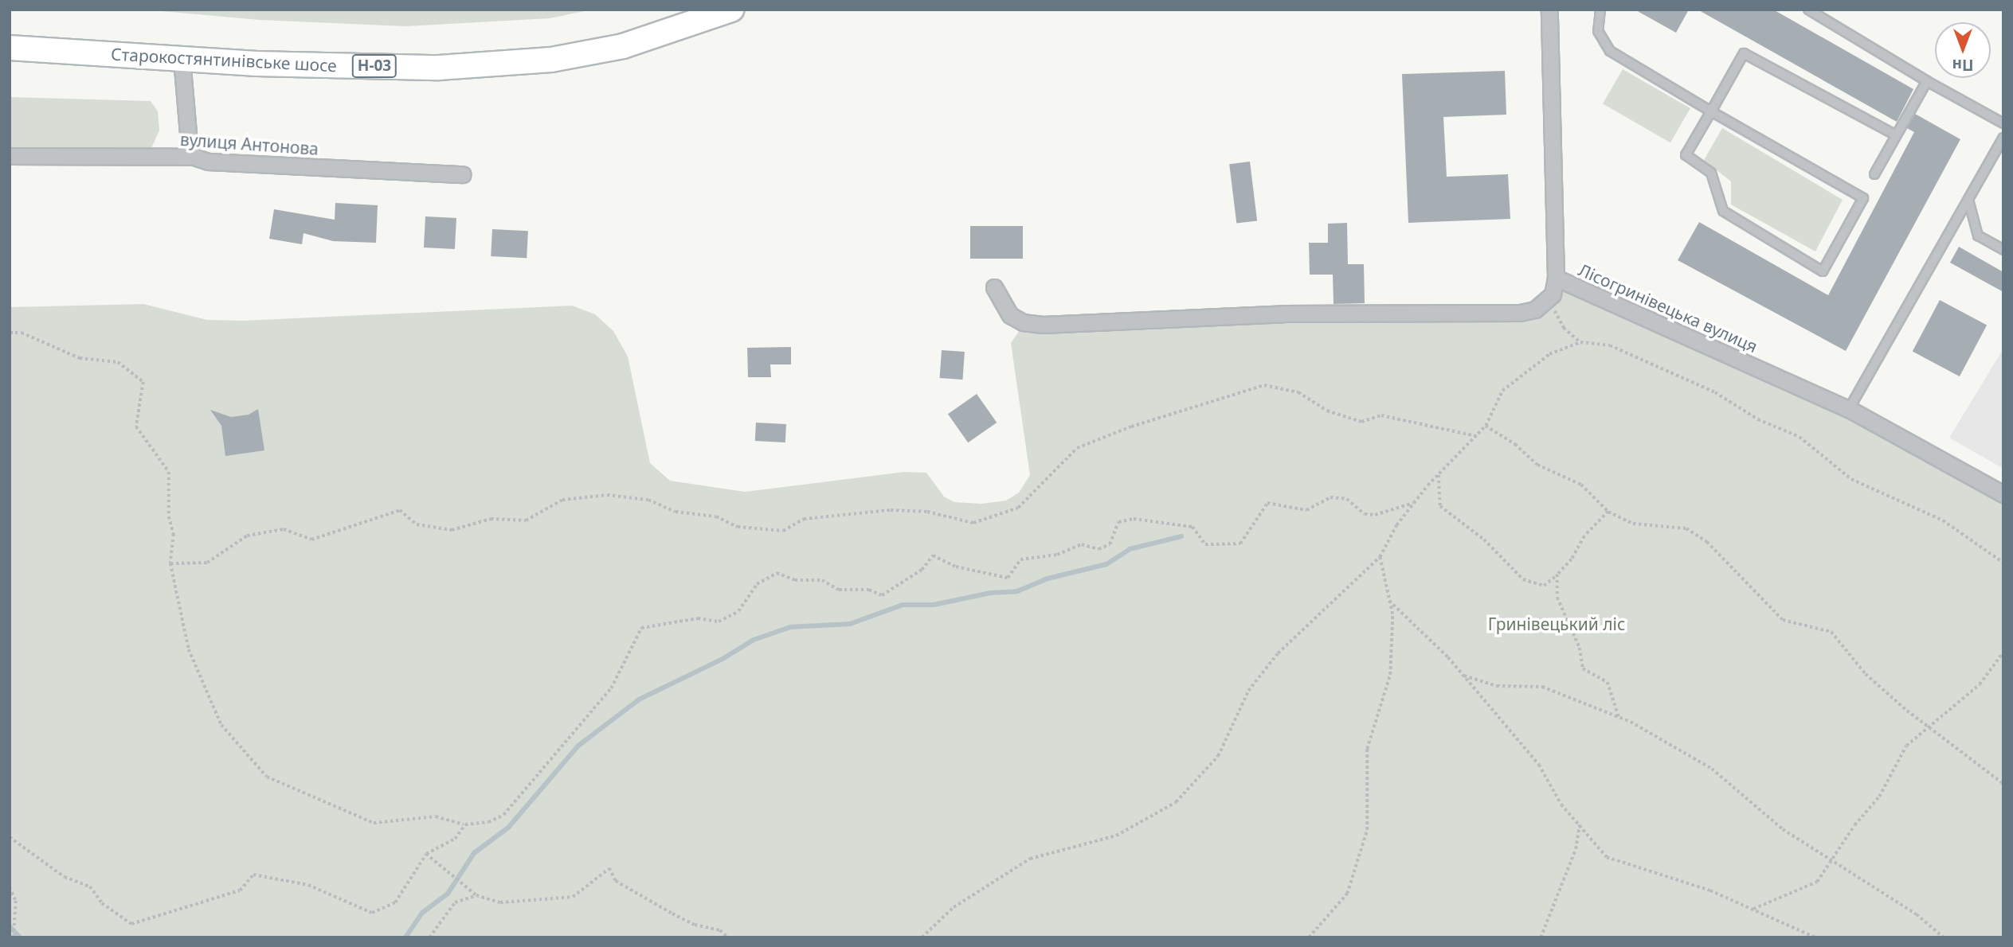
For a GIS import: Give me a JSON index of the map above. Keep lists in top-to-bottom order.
{
  "streets": {
    "main road": ["Старокостянтинівське шосе", "Н-03"],
    "street": ["вулиця Антонова", "Лісогринівецька вулиця"]
  },
  "parks": ["Гринівецький ліс"],
  "north": "bottom"
}
